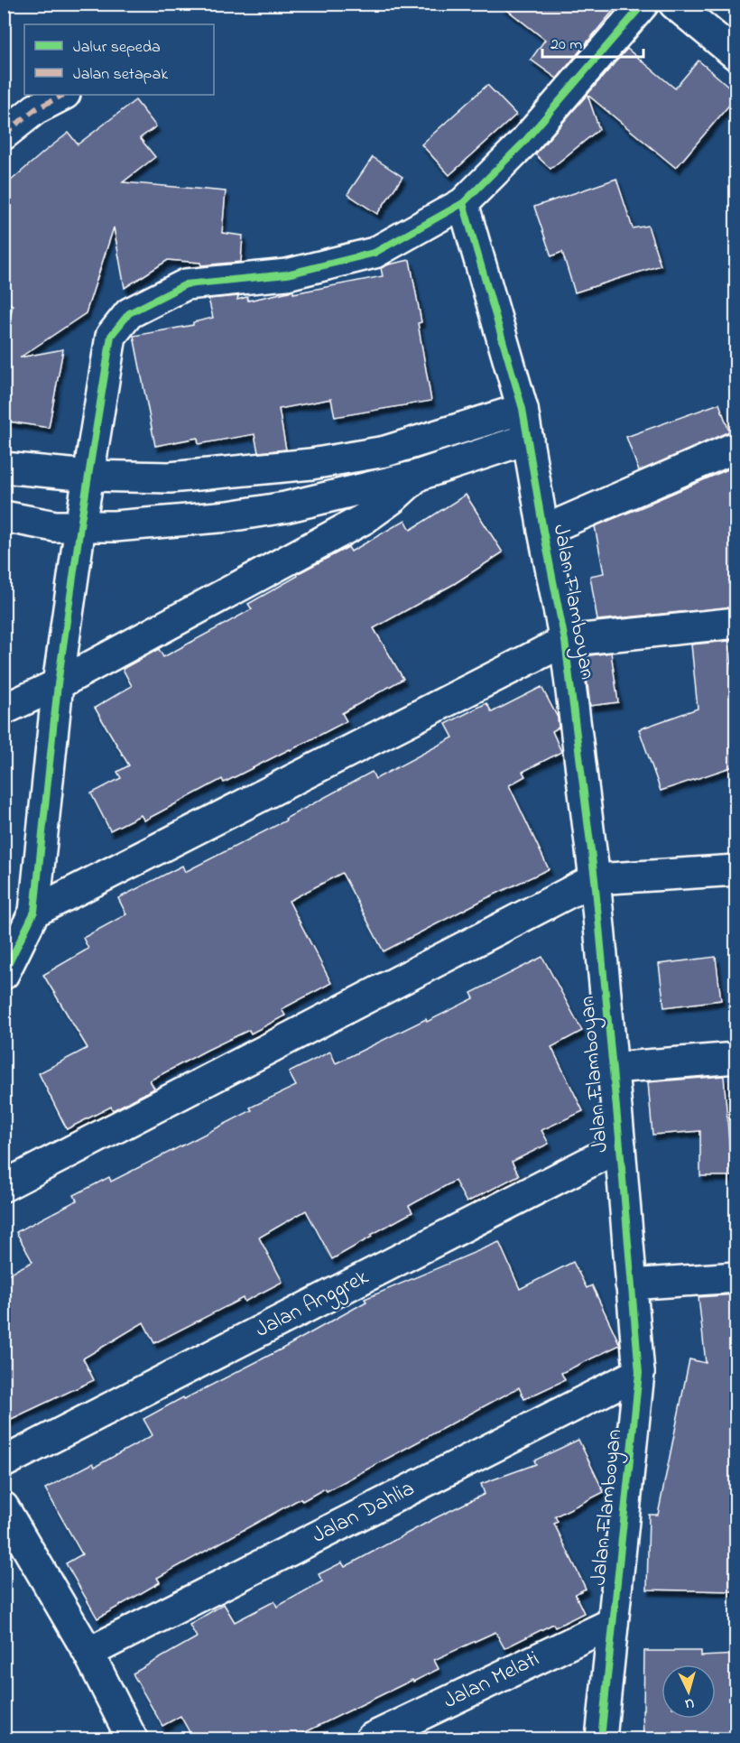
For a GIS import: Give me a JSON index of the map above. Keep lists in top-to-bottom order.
{
  "streets": {
    "street": [
      "Jalan Flamboyan",
      "Jalan Anggrek",
      "Jalan Dahlia",
      "Jalan Melati"
    ]
  },
  "crossings": [
    ["Jalan Flamboyan", "Jalan Anggrek"],
    ["Jalan Flamboyan", "Jalan Dahlia"],
    ["Jalan Flamboyan", "Jalan Melati"]
  ],
  "legend": ["Jalur sepeda", "Jalan setapak"],
  "scale_bar": "20 m",
  "north": "bottom"
}
